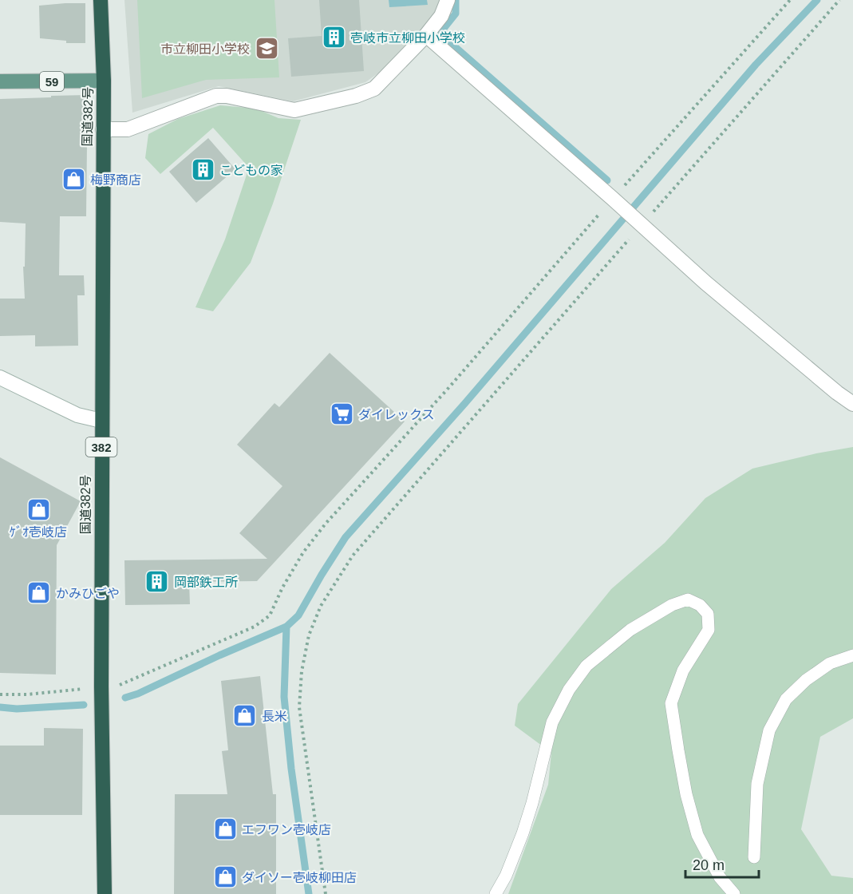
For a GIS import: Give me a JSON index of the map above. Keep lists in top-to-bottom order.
{
  "streets": {
    "highway": ["国道382号", "382"],
    "main road": ["59"]
  },
  "crossings": [
    ["59", "国道382号"]
  ],
  "places": {
    "building": ["壱岐市立柳田小学校", "こどもの家", "岡部鉄工所"],
    "school or university": ["市立柳田小学校"],
    "shop": [
      "梅野商店",
      "ｹﾞｵ壱岐店",
      "かみひごや",
      "長米",
      "エフワン壱岐店",
      "ダイソー壱岐柳田店"
    ],
    "supermarket": ["ダイレックス"]
  },
  "scale_bar": "20 m"
}
